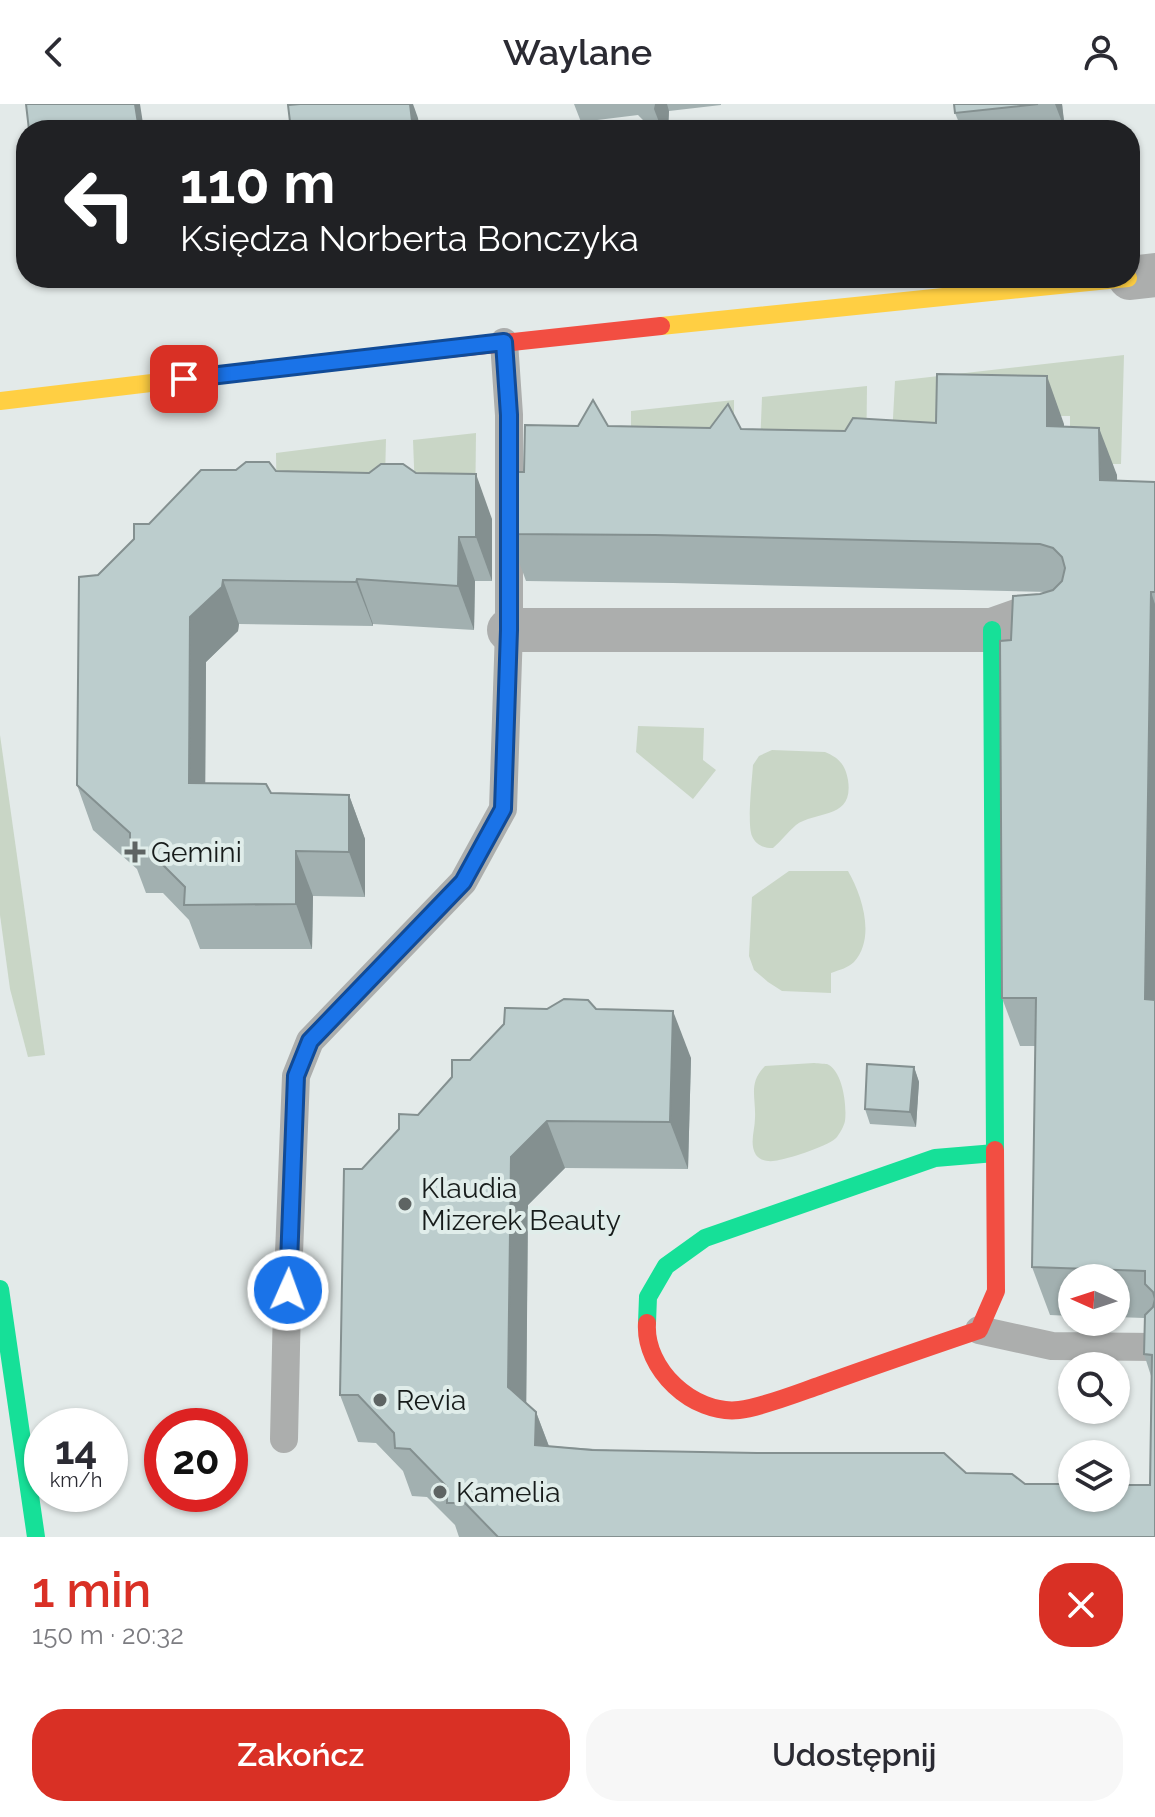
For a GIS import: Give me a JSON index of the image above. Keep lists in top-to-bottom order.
{
  "places": {
    "health": ["Gemini"],
    "other": ["Klaudia Mizerek Beauty", "Revia", "Kamelia"]
  },
  "north": "left",
  "page": {
    "header": "Waylane",
    "turn": ["110 m", "Księdza Norberta Bonczyka"],
    "speed": "14 km/h",
    "limit": "20",
    "heading": ["1 min", "150 m · 20:32"],
    "buttons": ["Zakończ", "Udostępnij"]
  }
}
